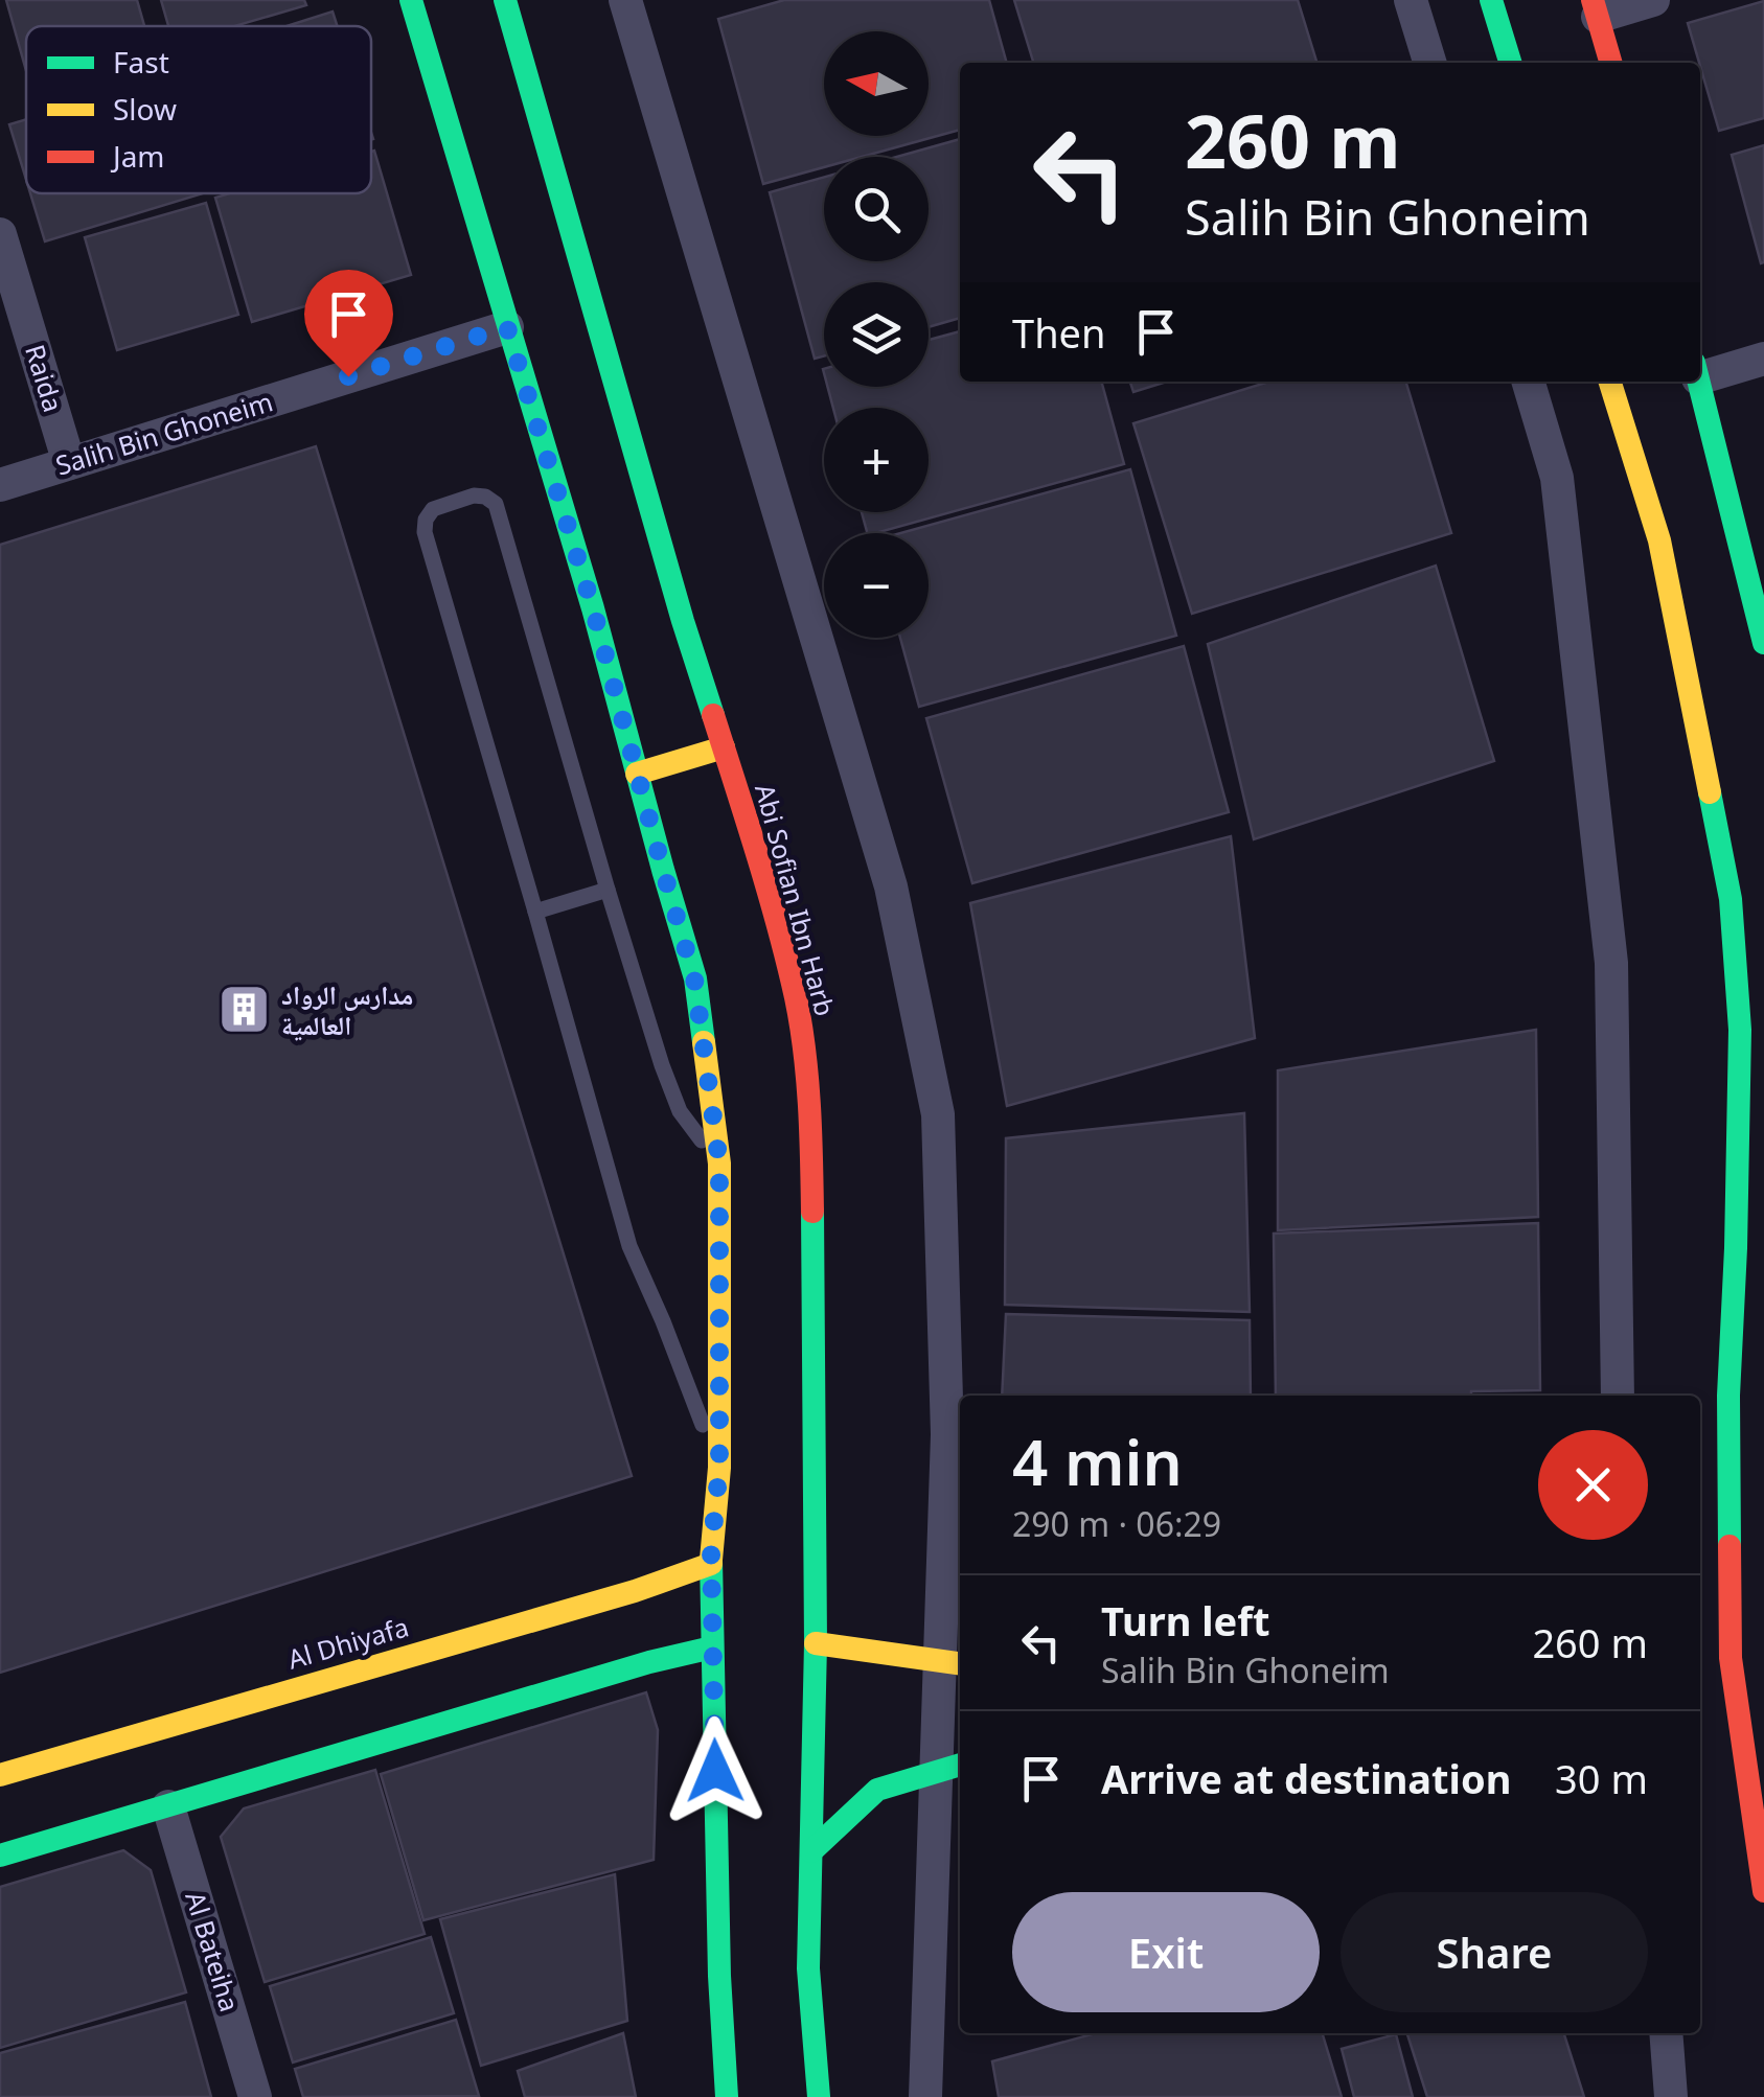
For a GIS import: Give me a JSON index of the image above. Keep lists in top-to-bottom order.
{
  "streets": {
    "street": [
      "Raida",
      "Salih Bin Ghoneim",
      "Abi Sofian Ibn Harb",
      "Al Dhiyafa",
      "Al Bateiha"
    ]
  },
  "crossings": [
    ["Raida", "Salih Bin Ghoneim"]
  ],
  "places": {
    "building": ["مدارس الرواد العالمية"]
  },
  "legend": ["Fast", "Slow", "Jam"],
  "north": "left",
  "page": {
    "map_buttons": ["+", "−"],
    "turn": ["260 m", "Salih Bin Ghoneim"],
    "then": "Then",
    "heading": ["4 min", "290 m · 06:29"],
    "list": [
      {
        "name": "Turn left",
        "note": "Salih Bin Ghoneim",
        "value": "260 m"
      },
      {
        "name": "Arrive at destination",
        "value": "30 m"
      }
    ],
    "buttons": ["Exit", "Share"]
  }
}
